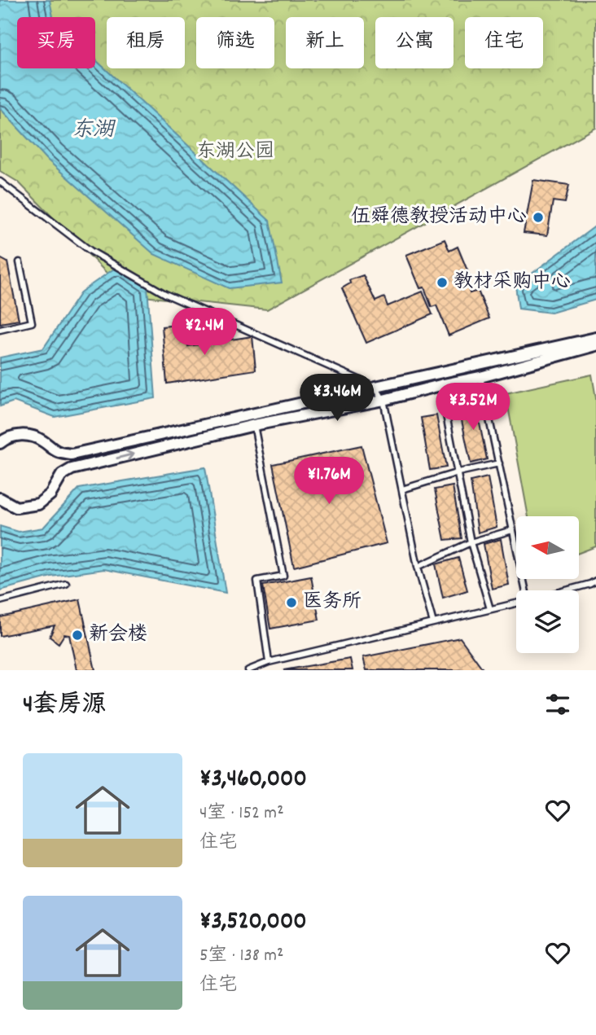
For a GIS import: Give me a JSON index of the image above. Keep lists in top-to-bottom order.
{
  "water": ["东湖"],
  "parks": ["东湖公园"],
  "places": [
    "伍舜德教授活动中心",
    "教材采购中心",
    "医务所",
    "新会楼"
  ],
  "north": "left",
  "page": {
    "chip": [
      "买房",
      "租房",
      "筛选",
      "新上",
      "公寓",
      "住宅"
    ],
    "price": [
      "¥2.4M",
      "¥3.46M",
      "¥3.52M",
      "¥1.76M"
    ],
    "heading": "4套房源",
    "list": [
      {
        "name": "¥3,460,000",
        "note": "4室 · 152 m² · 住宅"
      },
      {
        "name": "¥3,520,000",
        "note": "5室 · 138 m² · 住宅"
      }
    ]
  }
}
